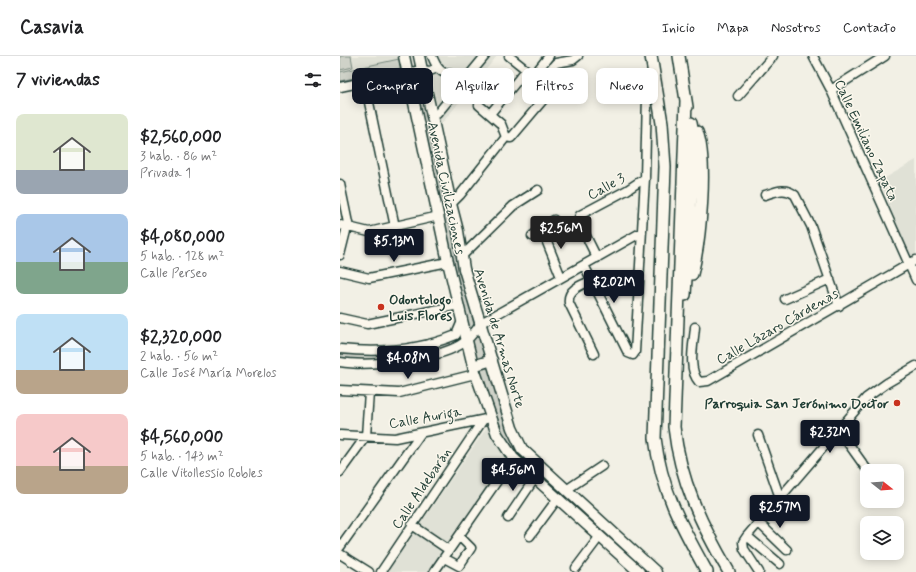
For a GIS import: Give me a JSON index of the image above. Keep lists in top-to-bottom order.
{
  "streets": {
    "main road": ["Avenida Civilizaciones", "Avenida de Armas Norte"],
    "street": [
      "Calle Emiliano Zapata",
      "Calle 3",
      "Calle Lázaro Cárdenas",
      "Calle Auriga",
      "Calle Aldebarán"
    ]
  },
  "crossings": [
    ["Calle Emiliano Zapata", "Calle Lázaro Cárdenas"],
    ["Avenida Civilizaciones", "Calle Auriga"],
    ["Avenida Civilizaciones", "Calle Aldebarán"],
    ["Calle Auriga", "Calle Aldebarán"]
  ],
  "places": ["Odontologo Luis Flores", "Parroquia San Jerónimo Doctor"],
  "north": "right",
  "page": {
    "header": "Casavia",
    "nav": [
      "Inicio",
      "Mapa",
      "Nosotros",
      "Contacto"
    ],
    "heading": "7 viviendas",
    "chip": [
      "Comprar",
      "Alquilar",
      "Filtros",
      "Nuevo"
    ],
    "list": [
      {
        "name": "$2,560,000",
        "note": "3 hab. · 86 m² · Privada 1"
      },
      {
        "name": "$4,080,000",
        "note": "5 hab. · 128 m² · Calle Perseo"
      },
      {
        "name": "$2,320,000",
        "note": "2 hab. · 56 m² · Calle José María Morelos"
      },
      {
        "name": "$4,560,000",
        "note": "5 hab. · 143 m² · Calle Vitollessio Robles"
      }
    ],
    "price": [
      "$2.56M",
      "$5.13M",
      "$2.02M",
      "$4.08M",
      "$2.32M",
      "$4.56M",
      "$2.57M"
    ]
  }
}
